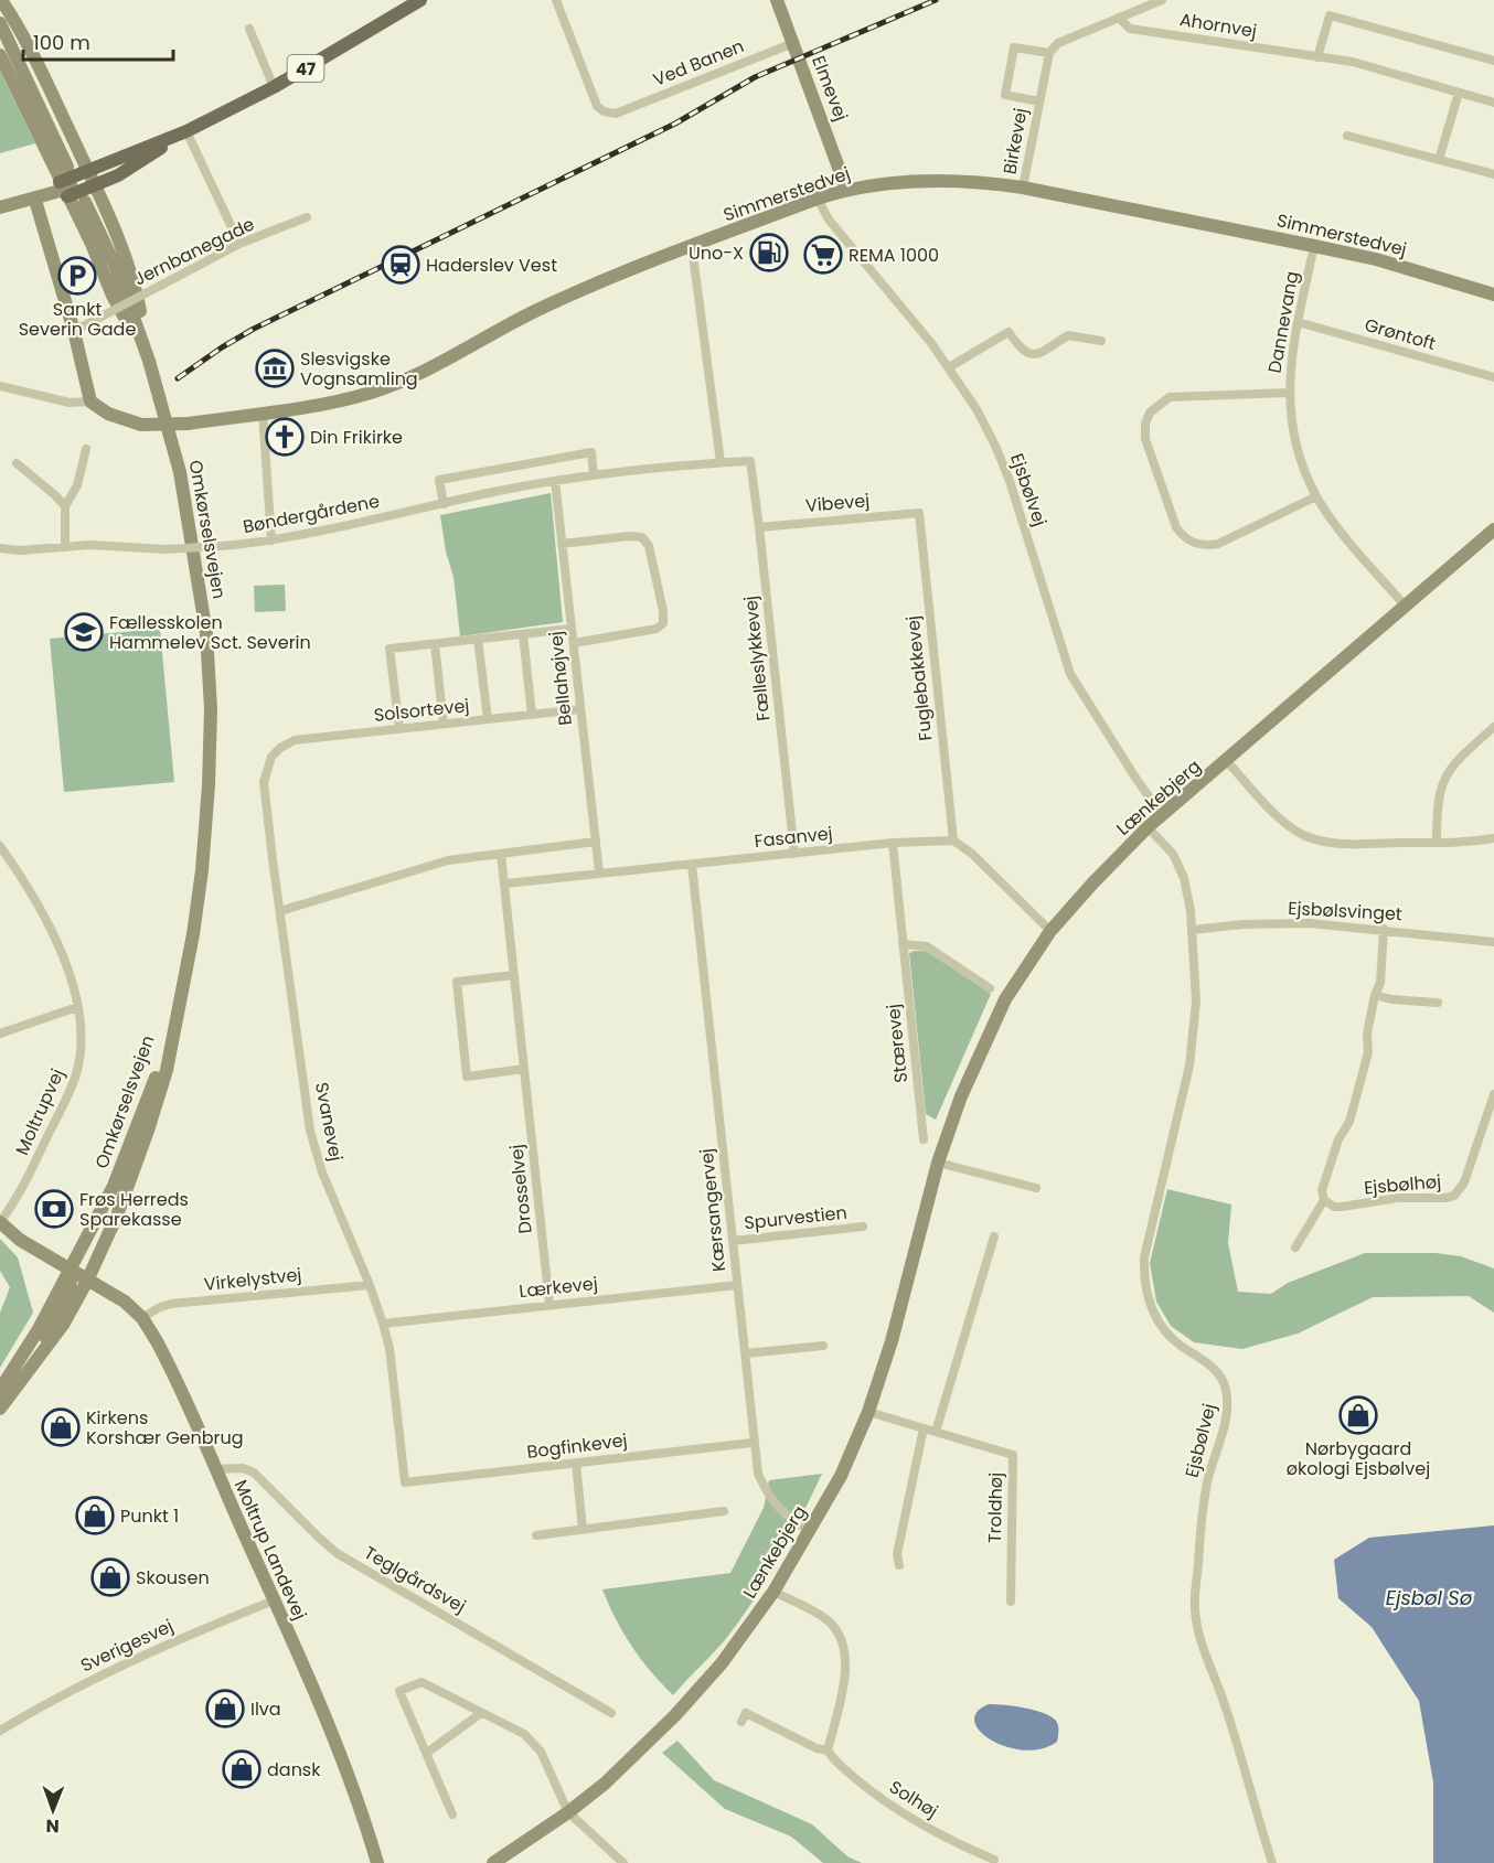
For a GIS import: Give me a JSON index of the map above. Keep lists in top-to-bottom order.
{
  "streets": {
    "main road": ["47"],
    "street": [
      "Ahornvej",
      "Ved Banen",
      "Elmevej",
      "Birkevej",
      "Simmerstedvej",
      "Jernbanegade",
      "Dannevang",
      "Grøntoft",
      "Ejsbølvej",
      "Vibevej",
      "Bøndergårdene",
      "Omkørselsvejen",
      "Fælleslykkevej",
      "Bellahøjvej",
      "Fuglebakkevej",
      "Solsortevej",
      "Lænkebjerg",
      "Fasanvej",
      "Ejsbølsvinget",
      "Stærevej",
      "Moltrupvej",
      "Svanevej",
      "Ejsbølhøj",
      "Drosselvej",
      "Kærsangervej",
      "Spurvestien",
      "Virkelystvej",
      "Lærkevej",
      "Bogfinkevej",
      "Troldhøj",
      "Moltrup Landevej",
      "Teglgårdsvej",
      "Sverigesvej",
      "Solhøj"
    ]
  },
  "crossings": [
    ["Ved Banen", "Elmevej"],
    ["Elmevej", "Simmerstedvej"],
    ["Birkevej", "Simmerstedvej"],
    ["Simmerstedvej", "Dannevang"],
    ["Simmerstedvej", "Ejsbølvej"],
    ["Dannevang", "Grøntoft"],
    ["Dannevang", "Lænkebjerg"],
    ["Ejsbølvej", "Lænkebjerg"],
    ["Ejsbølvej", "Ejsbølsvinget"],
    ["Vibevej", "Fælleslykkevej"],
    ["Vibevej", "Fuglebakkevej"],
    ["Bøndergårdene", "Fælleslykkevej"],
    ["Bøndergårdene", "Bellahøjvej"],
    ["Omkørselsvejen", "Moltrup Landevej"],
    ["Fælleslykkevej", "Fasanvej"],
    ["Bellahøjvej", "Solsortevej"],
    ["Bellahøjvej", "Fasanvej"],
    ["Fuglebakkevej", "Fasanvej"],
    ["Solsortevej", "Svanevej"],
    ["Lænkebjerg", "Kærsangervej"],
    ["Lænkebjerg", "Troldhøj"],
    ["Fasanvej", "Stærevej"],
    ["Fasanvej", "Drosselvej"],
    ["Fasanvej", "Kærsangervej"],
    ["Moltrupvej", "Moltrup Landevej"],
    ["Svanevej", "Virkelystvej"],
    ["Svanevej", "Lærkevej"],
    ["Svanevej", "Bogfinkevej"],
    ["Drosselvej", "Lærkevej"],
    ["Kærsangervej", "Spurvestien"],
    ["Kærsangervej", "Lærkevej"],
    ["Kærsangervej", "Bogfinkevej"],
    ["Virkelystvej", "Moltrup Landevej"],
    ["Moltrup Landevej", "Teglgårdsvej"],
    ["Moltrup Landevej", "Sverigesvej"]
  ],
  "water": ["Ejsbøl Sø"],
  "places": {
    "fuel station": ["Uno-X"],
    "supermarket": ["REMA 1000"],
    "station": ["Haderslev Vest"],
    "parking": ["Sankt Severin Gade"],
    "museum": ["Slesvigske Vognsamling"],
    "church": ["Din Frikirke"],
    "school or university": ["Fællesskolen Hammelev Sct. Severin"],
    "bank": ["Frøs Herreds Sparekasse"],
    "shop": [
      "Nørbygaard økologi Ejsbølvej",
      "Kirkens Korshær Genbrug",
      "Punkt 1",
      "Skousen",
      "Ilva",
      "dansk"
    ]
  },
  "scale_bar": "100 m",
  "north": "bottom"
}
